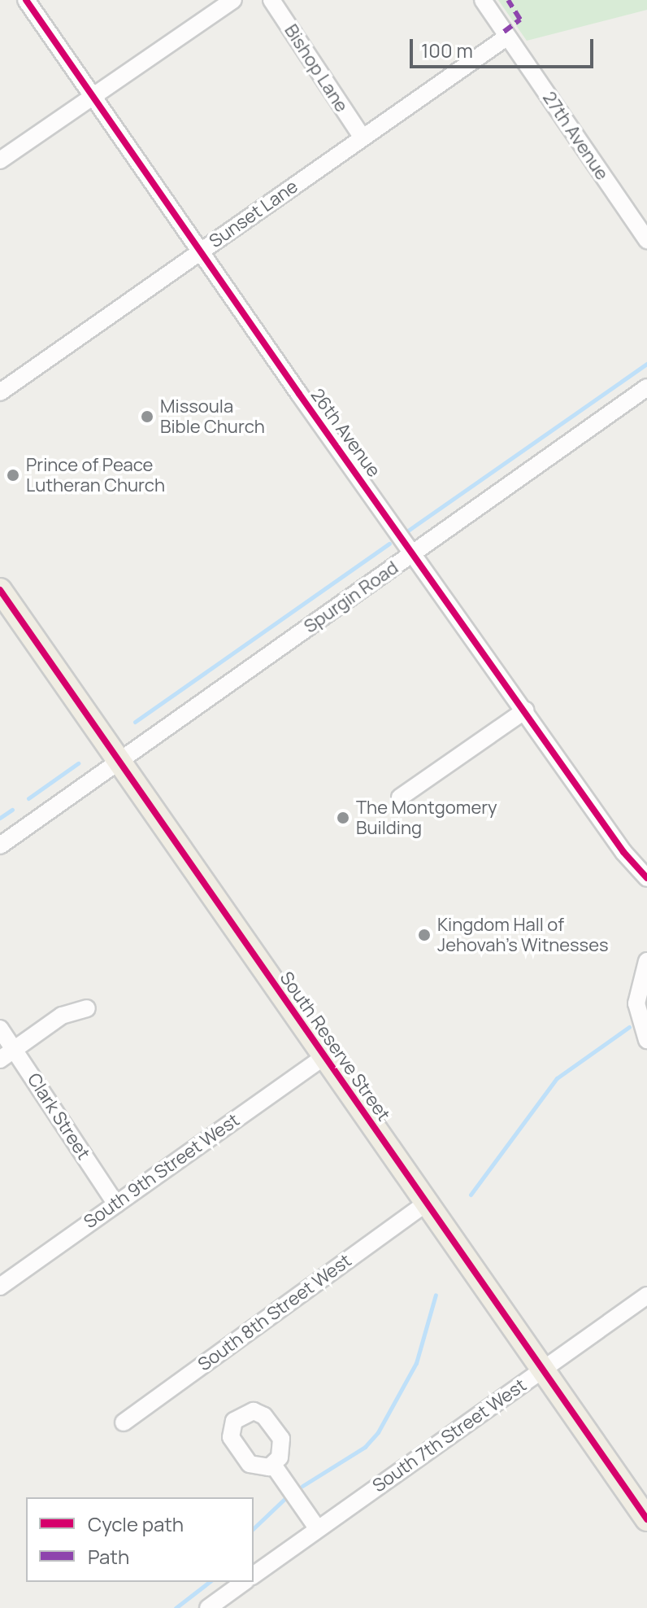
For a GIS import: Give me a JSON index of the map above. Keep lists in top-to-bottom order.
{
  "streets": {
    "highway": ["South Reserve Street"],
    "street": [
      "Bishop Lane",
      "27th Avenue",
      "Sunset Lane",
      "26th Avenue",
      "Spurgin Road",
      "Clark Street",
      "South 9th Street West",
      "South 8th Street West",
      "South 7th Street West"
    ]
  },
  "crossings": [
    ["Bishop Lane", "Sunset Lane"],
    ["27th Avenue", "Sunset Lane"],
    ["Sunset Lane", "26th Avenue"],
    ["26th Avenue", "Spurgin Road"],
    ["Spurgin Road", "South Reserve Street"],
    ["South Reserve Street", "South 9th Street West"],
    ["South Reserve Street", "South 8th Street West"],
    ["South Reserve Street", "South 7th Street West"],
    ["Clark Street", "South 9th Street West"]
  ],
  "places": [
    "Missoula Bible Church",
    "Prince of Peace Lutheran Church",
    "The Montgomery Building",
    "Kingdom Hall of Jehovah's Witnesses"
  ],
  "legend": ["Cycle path", "Path"],
  "scale_bar": "100 m"
}
